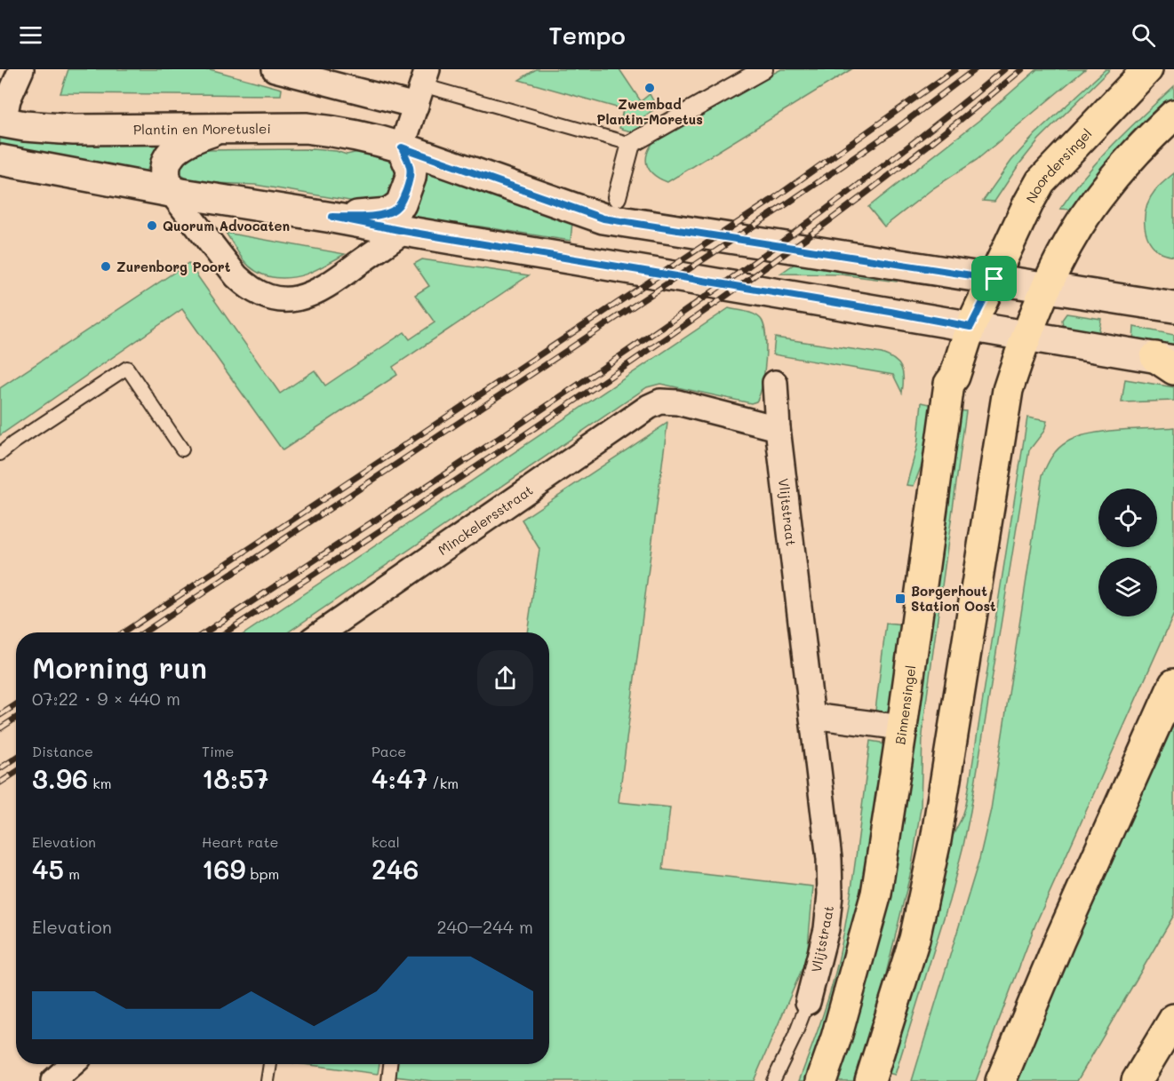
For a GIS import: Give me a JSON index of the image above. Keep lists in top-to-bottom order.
{
  "streets": {
    "main road": ["Plantin en Moretuslei", "Noordersingel", "Binnensingel"],
    "street": ["Vlijtstraat", "Minckelersstraat"]
  },
  "crossings": [
    ["Plantin en Moretuslei", "Noordersingel"],
    ["Noordersingel", "Binnensingel"],
    ["Vlijtstraat", "Minckelersstraat"]
  ],
  "places": {
    "other": ["Zwembad Plantin-Moretus", "Quorum Advocaten", "Zurenborg Poort"],
    "transit": ["Borgerhout Station Oost"]
  },
  "page": {
    "header": "Tempo",
    "heading": ["Morning run", "07:22 · 9 × 440 m"],
    "stats": [
      ["Distance", "3.96 km"],
      ["Time", "18:57"],
      ["Pace", "4:47 /km"],
      ["Elevation", "45 m"],
      ["Heart rate", "169 bpm"],
      ["kcal", "246"]
    ],
    "chart": ["Elevation", "240–244 m"]
  }
}
